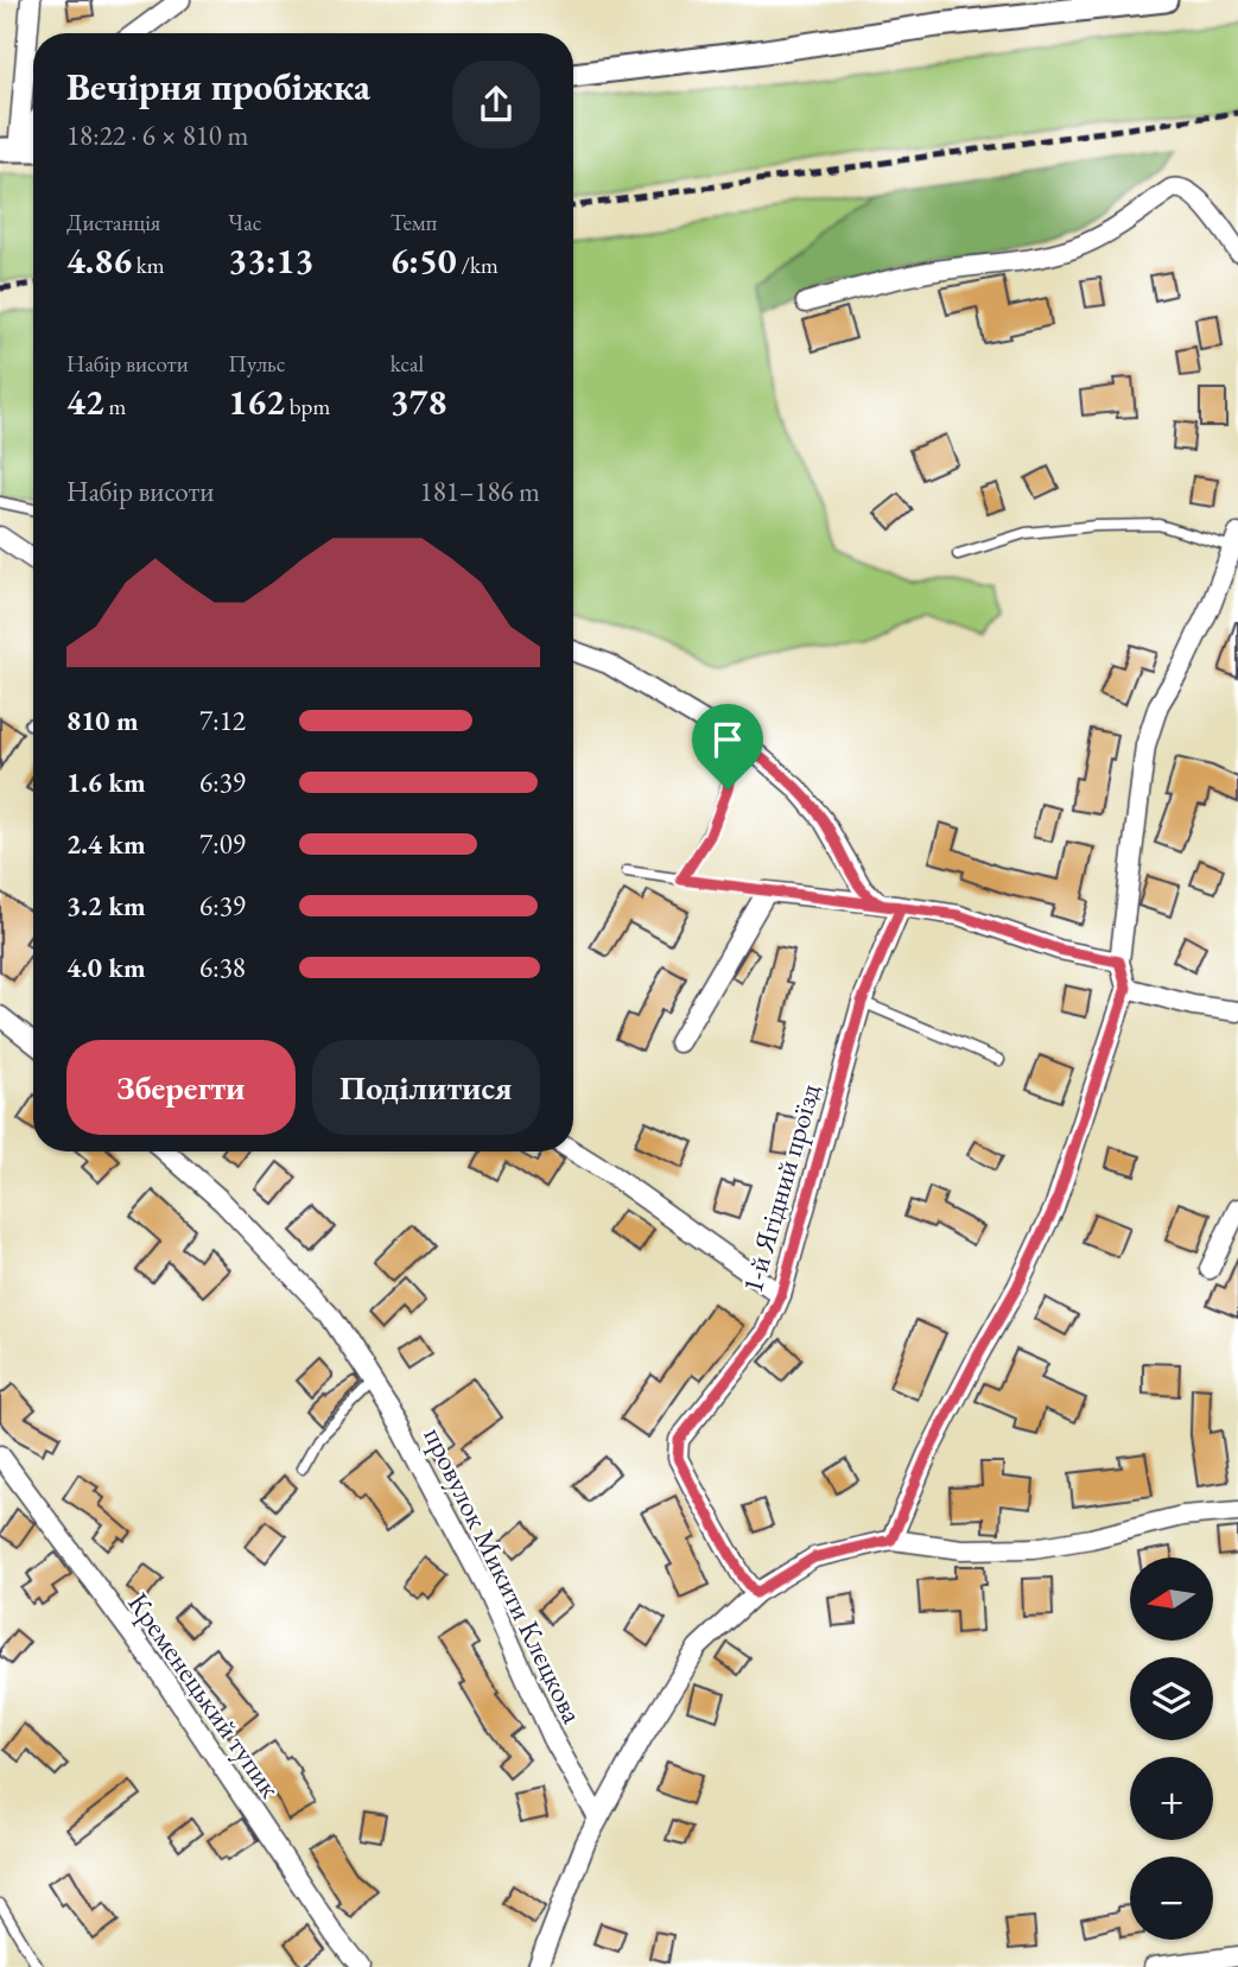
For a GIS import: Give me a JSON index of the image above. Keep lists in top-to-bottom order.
{
  "streets": {
    "street": ["1-й Ягідний проїзд", "провулок Микити Клєцкова", "Кременецький тупик"]
  },
  "north": "left",
  "page": {
    "heading": ["Вечірня пробіжка", "18:22 · 6 × 810 m"],
    "stats": [
      ["Дистанція", "4.86 km"],
      ["Час", "33:13"],
      ["Темп", "6:50 /km"],
      ["Набір висоти", "42 m"],
      ["Пульс", "162 bpm"],
      ["kcal", "378"]
    ],
    "chart": ["Набір висоти", "181–186 m"],
    "list": [
      {
        "name": "810 m",
        "note": "7:12"
      },
      {
        "name": "1.6 km",
        "note": "6:39"
      },
      {
        "name": "2.4 km",
        "note": "7:09"
      },
      {
        "name": "3.2 km",
        "note": "6:39"
      },
      {
        "name": "4.0 km",
        "note": "6:38"
      }
    ],
    "buttons": ["Зберегти", "Поділитися"],
    "map_buttons": ["+", "−"]
  }
}
